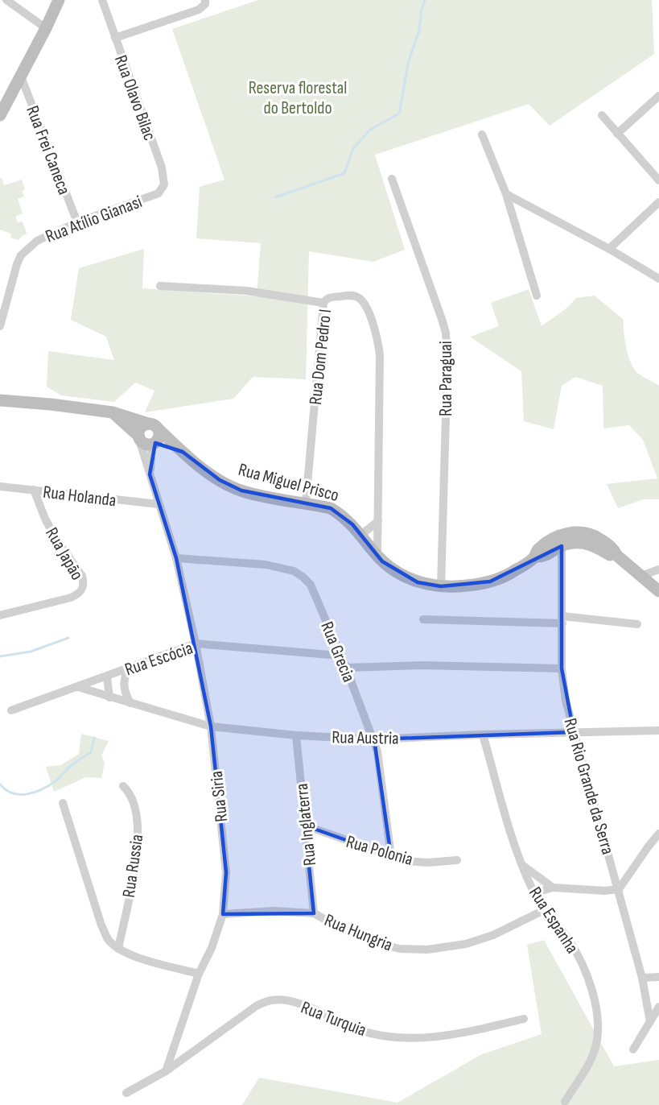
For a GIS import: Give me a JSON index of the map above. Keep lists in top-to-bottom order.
{
  "streets": {
    "street": [
      "Rua Olavo Bilac",
      "Rua Frei Caneca",
      "Rua Atílio Gianasi",
      "Rua Dom Pedro I",
      "Rua Paraguai",
      "Rua Miguel Prisco",
      "Rua Holanda",
      "Rua Japão",
      "Rua Grecia",
      "Rua Escócia",
      "Rua Austria",
      "Rua Rio Grande da Serra",
      "Rua Siria",
      "Rua Inglaterra",
      "Rua Polonia",
      "Rua Russia",
      "Rua Espanha",
      "Rua Hungria",
      "Rua Turquia"
    ]
  },
  "crossings": [
    ["Rua Olavo Bilac", "Rua Atílio Gianasi"],
    ["Rua Frei Caneca", "Rua Atílio Gianasi"],
    ["Rua Dom Pedro I", "Rua Miguel Prisco"],
    ["Rua Paraguai", "Rua Miguel Prisco"],
    ["Rua Miguel Prisco", "Rua Rio Grande da Serra"],
    ["Rua Miguel Prisco", "Rua Siria"],
    ["Rua Holanda", "Rua Japão"],
    ["Rua Holanda", "Rua Siria"],
    ["Rua Grecia", "Rua Escócia"],
    ["Rua Grecia", "Rua Austria"],
    ["Rua Grecia", "Rua Siria"],
    ["Rua Grecia", "Rua Polonia"],
    ["Rua Escócia", "Rua Austria"],
    ["Rua Escócia", "Rua Siria"],
    ["Rua Austria", "Rua Rio Grande da Serra"],
    ["Rua Austria", "Rua Siria"],
    ["Rua Austria", "Rua Inglaterra"],
    ["Rua Austria", "Rua Espanha"],
    ["Rua Siria", "Rua Hungria"],
    ["Rua Siria", "Rua Turquia"],
    ["Rua Inglaterra", "Rua Polonia"],
    ["Rua Inglaterra", "Rua Hungria"],
    ["Rua Espanha", "Rua Hungria"]
  ],
  "parks": ["Reserva florestal do Bertoldo"]
}
